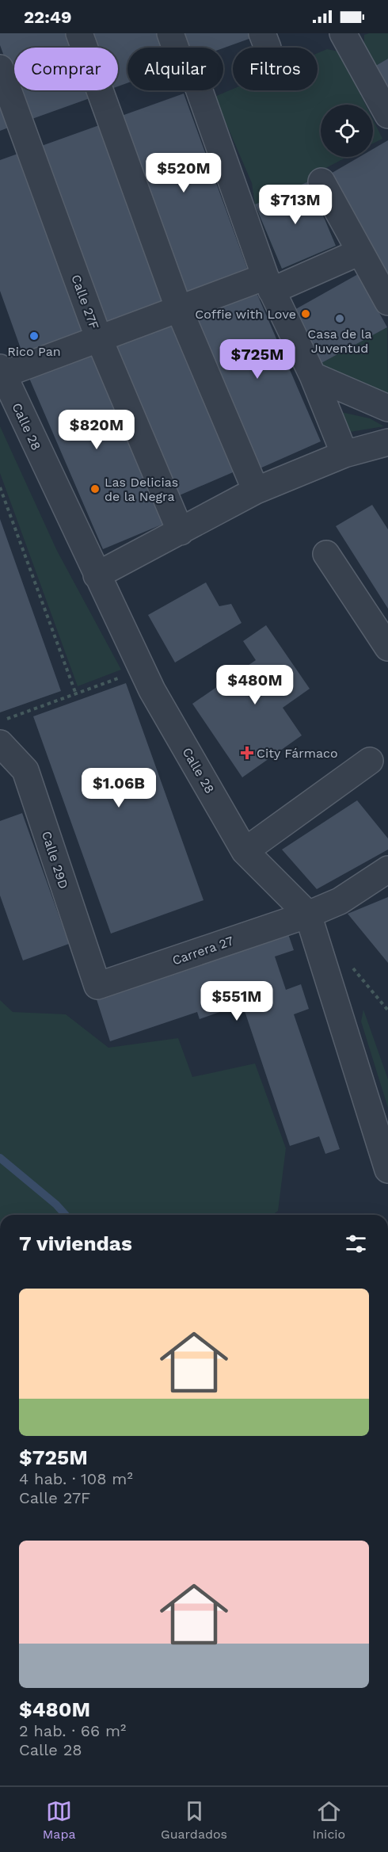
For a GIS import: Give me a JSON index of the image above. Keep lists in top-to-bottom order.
{
  "streets": {
    "street": [
      "Calle 27F",
      "Calle 28",
      "Calle 29D",
      "Carrera 27"
    ]
  },
  "crossings": [
    ["Calle 28", "Carrera 27"],
    ["Calle 29D", "Carrera 27"]
  ],
  "places": {
    "other": [
      "Coffie with Love",
      "Casa de la Juventud",
      "Rico Pan",
      "Las Delicias de la Negra"
    ],
    "health": ["City Fármaco"]
  },
  "page": {
    "status": "22:49",
    "chip": ["Comprar", "Alquilar", "Filtros"],
    "price": [
      "$520M",
      "$713M",
      "$725M",
      "$820M",
      "$480M",
      "$1.06B",
      "$551M"
    ],
    "heading": "7 viviendas",
    "list": [
      {
        "name": "$725M",
        "note": "4 hab. · 108 m² · Calle 27F"
      },
      {
        "name": "$480M",
        "note": "2 hab. · 66 m² · Calle 28"
      }
    ],
    "tabs": ["Mapa", "Guardados", "Inicio"]
  }
}
